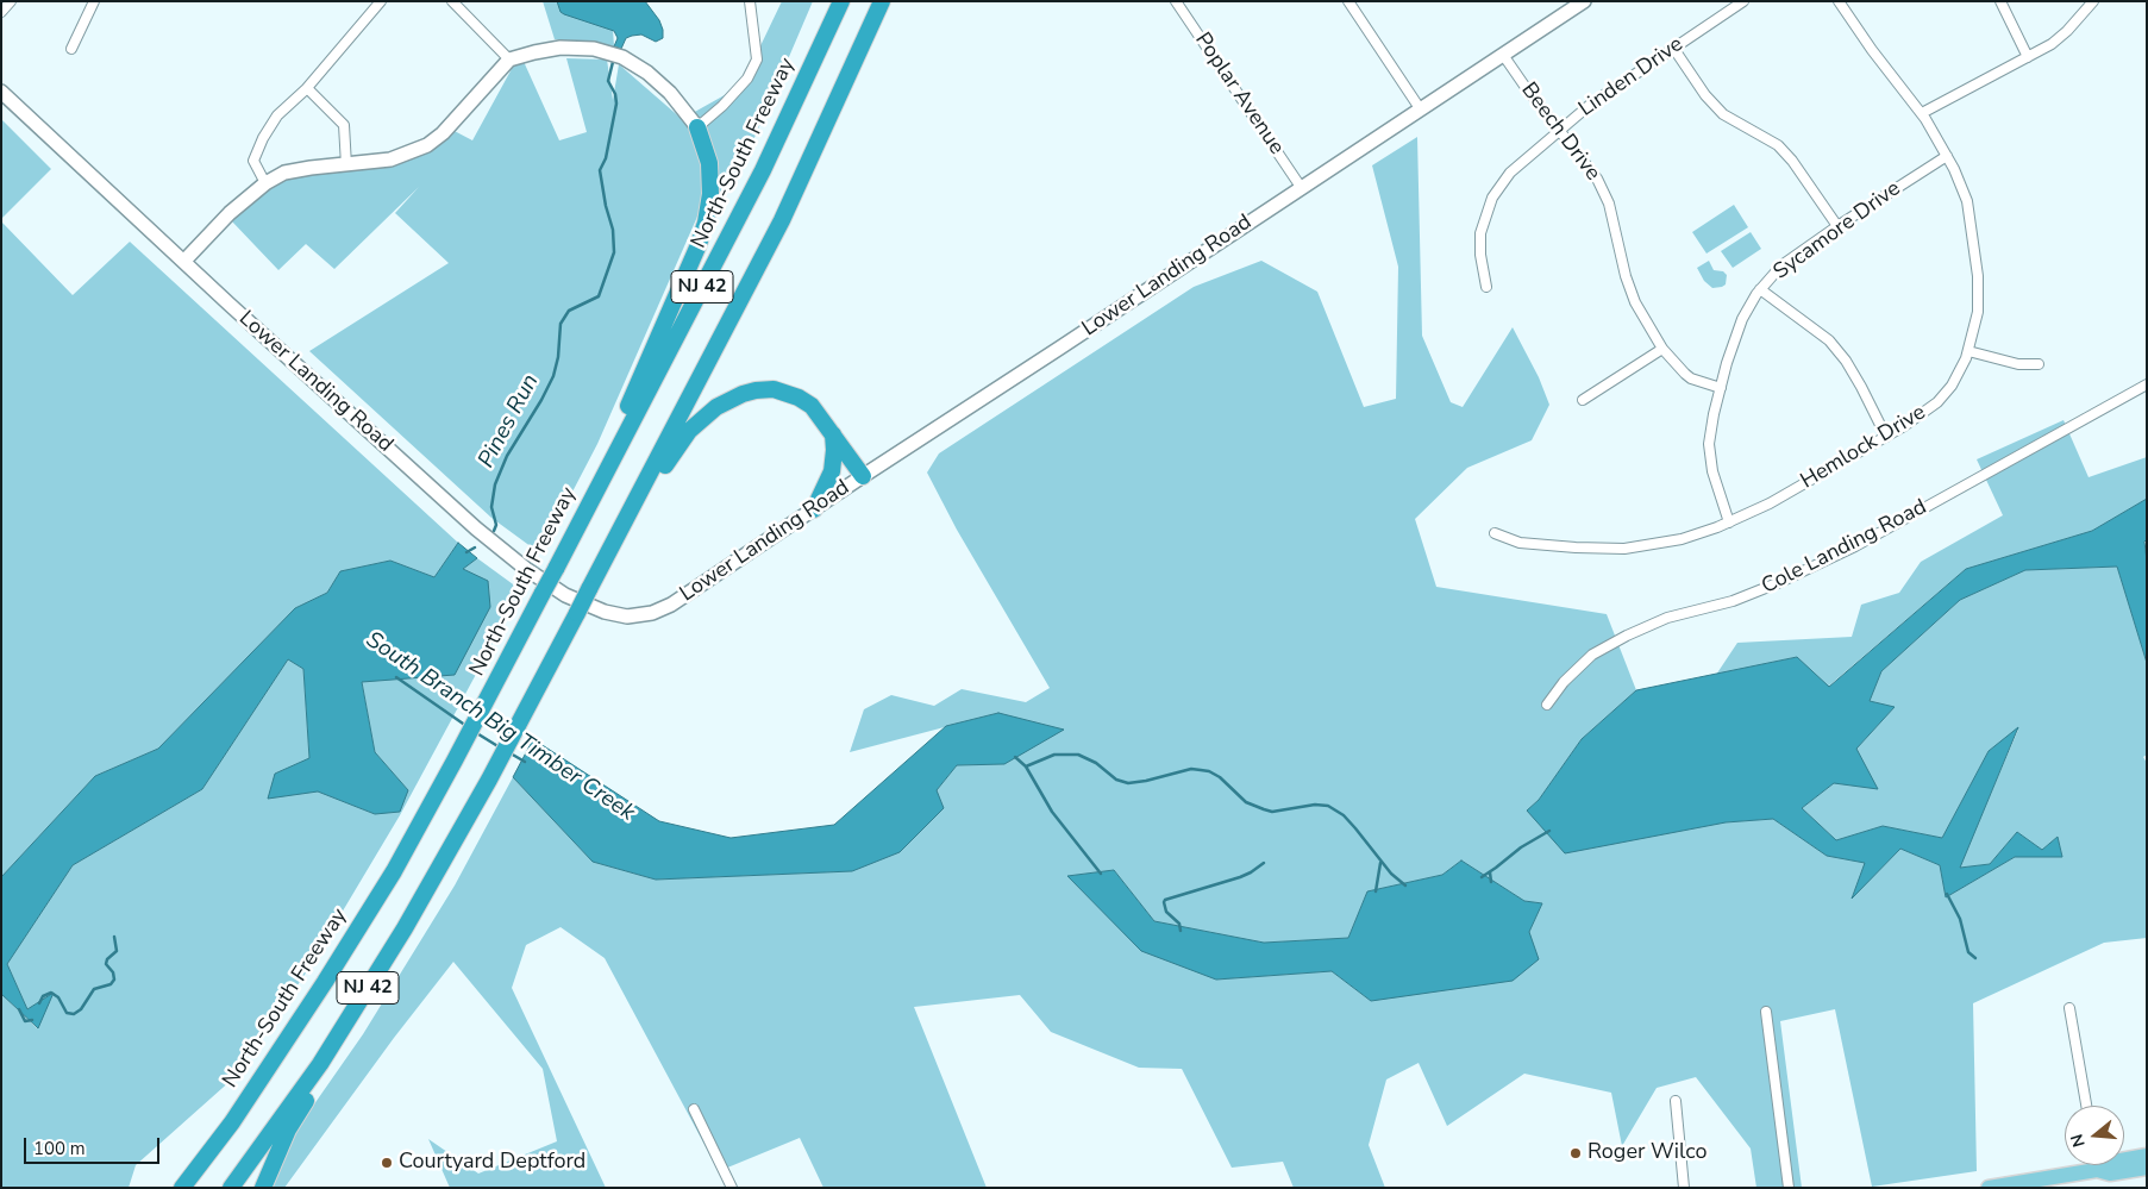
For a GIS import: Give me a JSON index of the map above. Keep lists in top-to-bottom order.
{
  "streets": {
    "highway": ["North-South Freeway", "NJ 42"],
    "main road": ["Lower Landing Road"],
    "street": [
      "Linden Drive",
      "Poplar Avenue",
      "Beech Drive",
      "Sycamore Drive",
      "Hemlock Drive",
      "Cole Landing Road"
    ]
  },
  "crossings": [
    ["Linden Drive", "Beech Drive"],
    ["Poplar Avenue", "Lower Landing Road"],
    ["Beech Drive", "Sycamore Drive"],
    ["Beech Drive", "Lower Landing Road"],
    ["Sycamore Drive", "Hemlock Drive"]
  ],
  "water": ["Pines Run", "South Branch Big Timber Creek"],
  "places": ["Roger Wilco", "Courtyard Deptford"],
  "scale_bar": "100 m",
  "north": "left"
}
